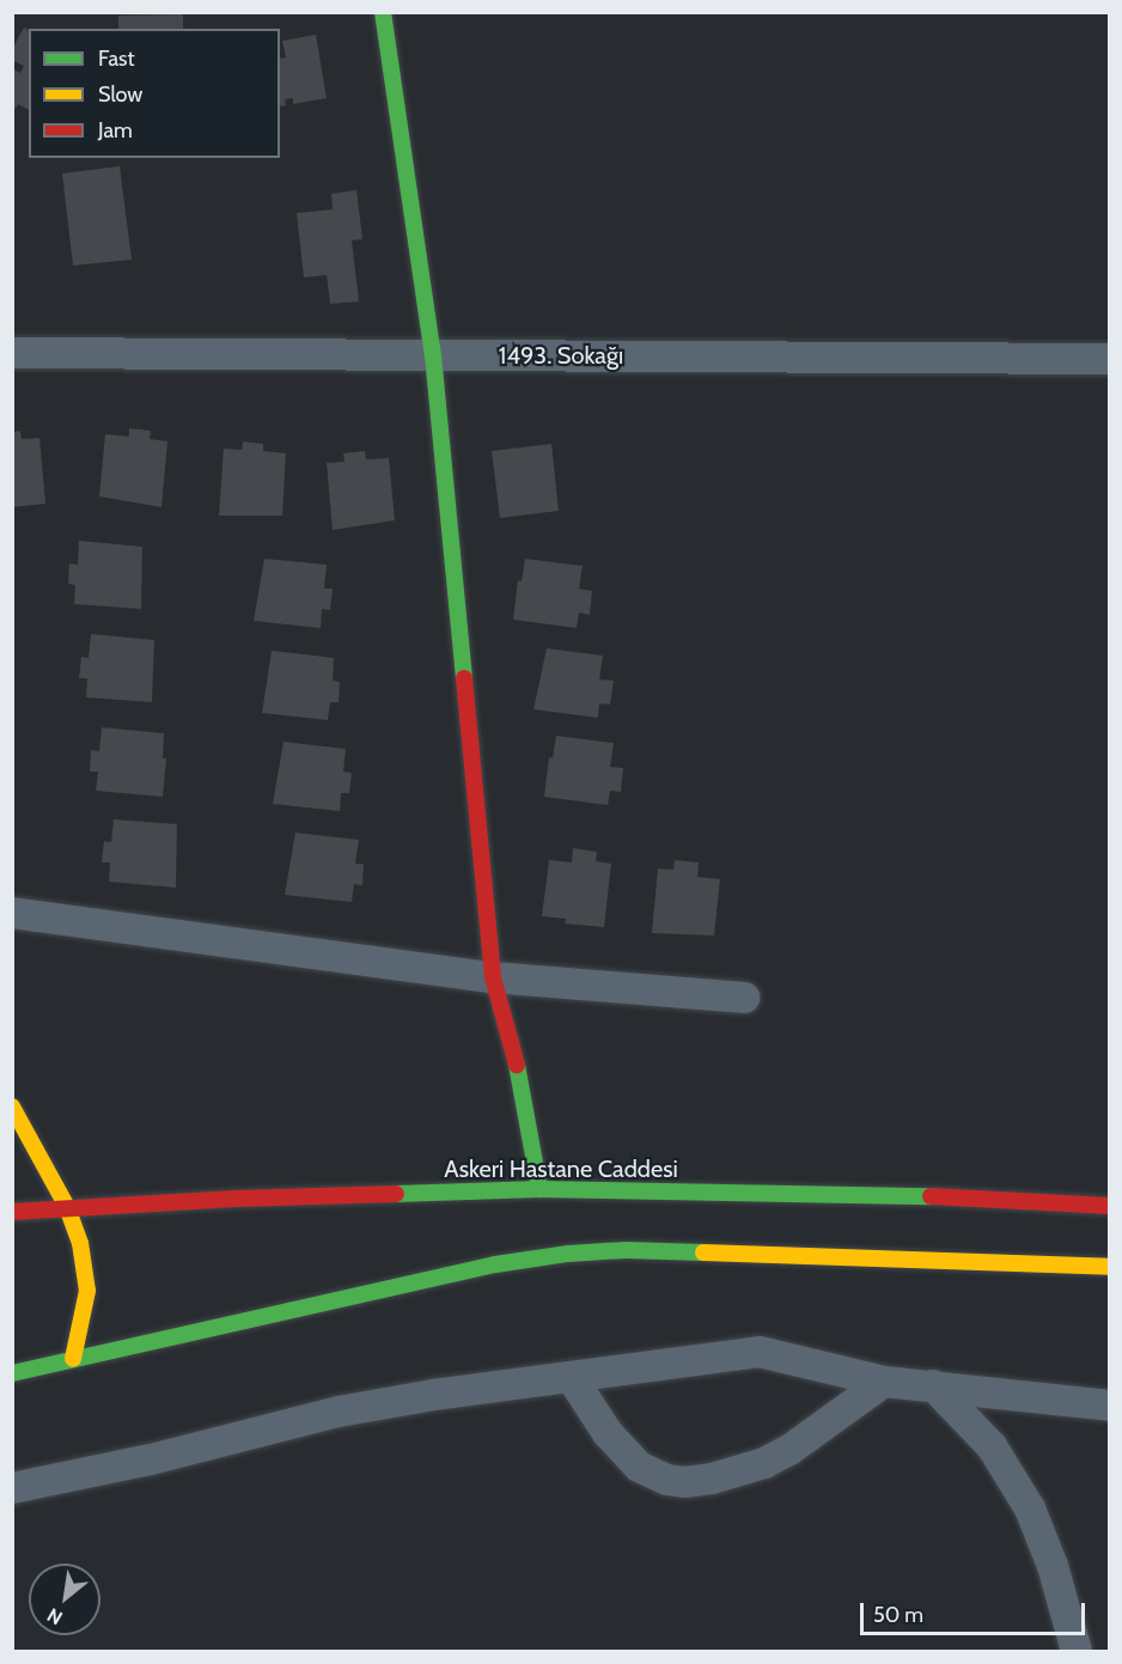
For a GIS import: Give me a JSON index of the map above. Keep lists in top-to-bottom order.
{
  "streets": {
    "street": ["1493. Sokağı", "Askeri Hastane Caddesi"]
  },
  "legend": ["Fast", "Slow", "Jam"],
  "scale_bar": "50 m",
  "north": "bottom left"
}
